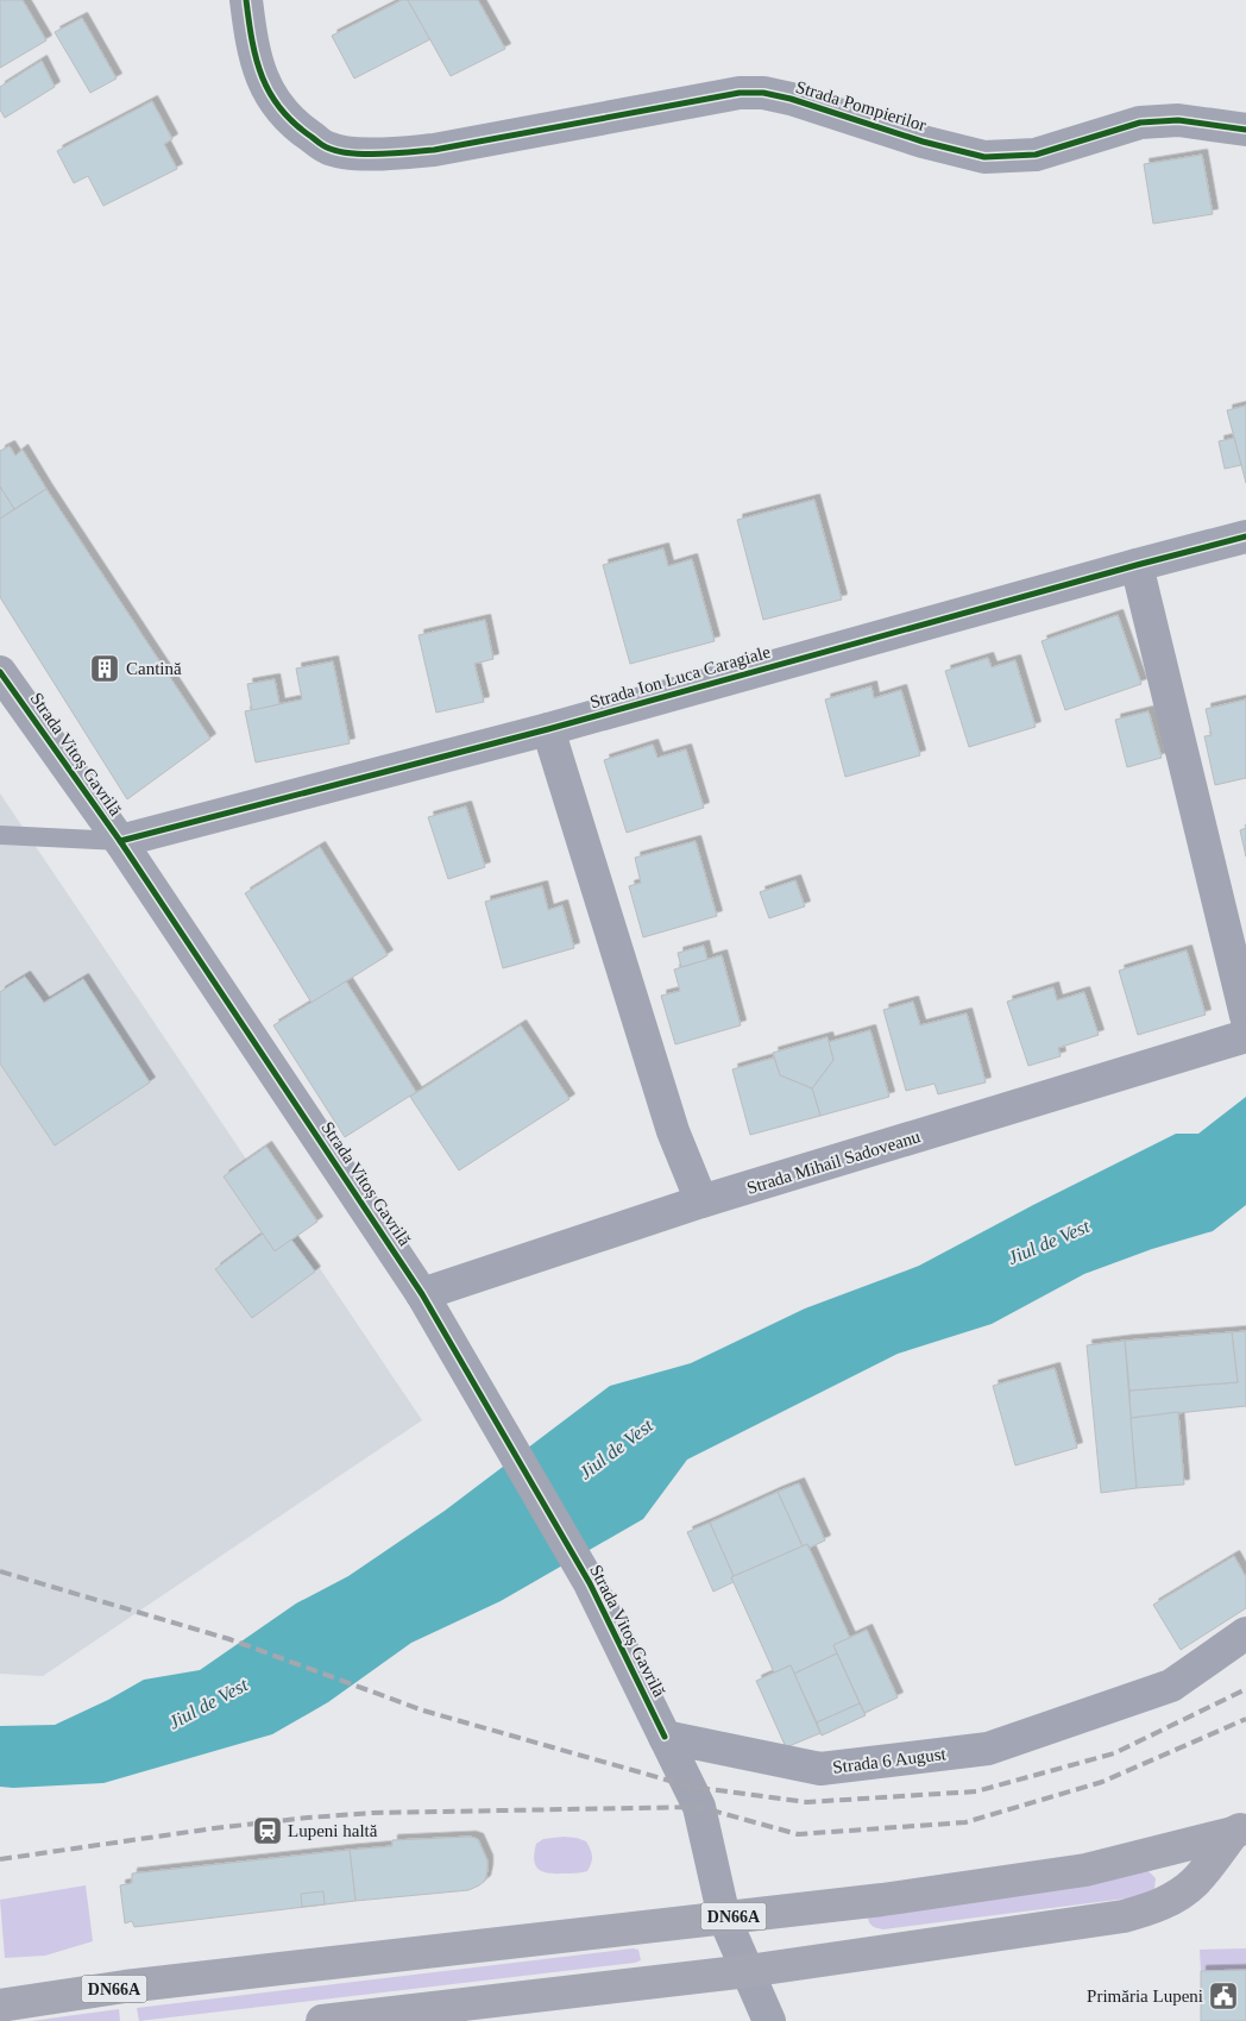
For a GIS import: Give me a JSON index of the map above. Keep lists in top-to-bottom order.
{
  "streets": {
    "main road": ["DN66A"],
    "street": [
      "Strada Pompierilor",
      "Strada Ion Luca Caragiale",
      "Strada Vitoș Gavrilă",
      "Strada Mihail Sadoveanu",
      "Strada 6 August"
    ]
  },
  "crossings": [
    ["Strada Ion Luca Caragiale", "Strada Vitoș Gavrilă"],
    ["Strada Vitoș Gavrilă", "Strada Mihail Sadoveanu"],
    ["Strada Vitoș Gavrilă", "Strada 6 August"]
  ],
  "water": ["Jiul de Vest"],
  "places": {
    "building": ["Cantină"],
    "station": ["Lupeni haltă"],
    "public building": ["Primăria Lupeni"]
  }
}
